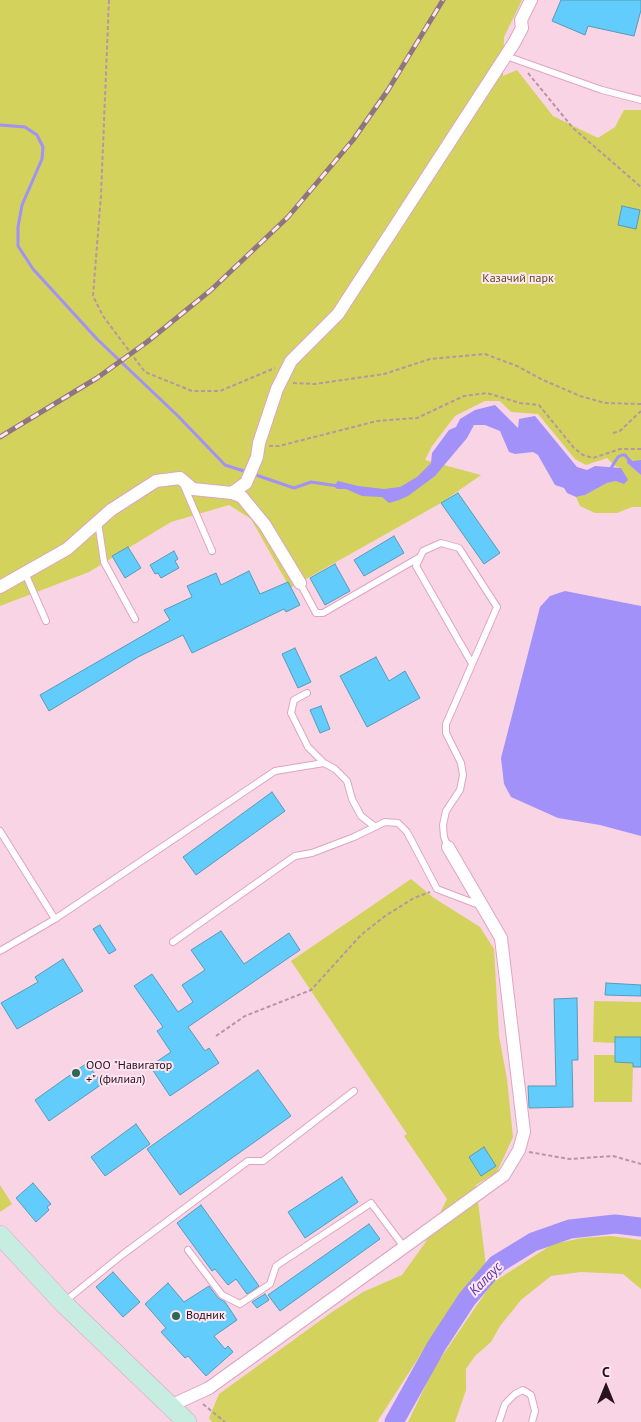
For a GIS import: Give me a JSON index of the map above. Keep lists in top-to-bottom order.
{
  "water": ["Калаус"],
  "parks": ["Казачий парк"],
  "places": ["ООО \"Навигатор +\" (филиал)", "Водник"],
  "north": "top"
}
